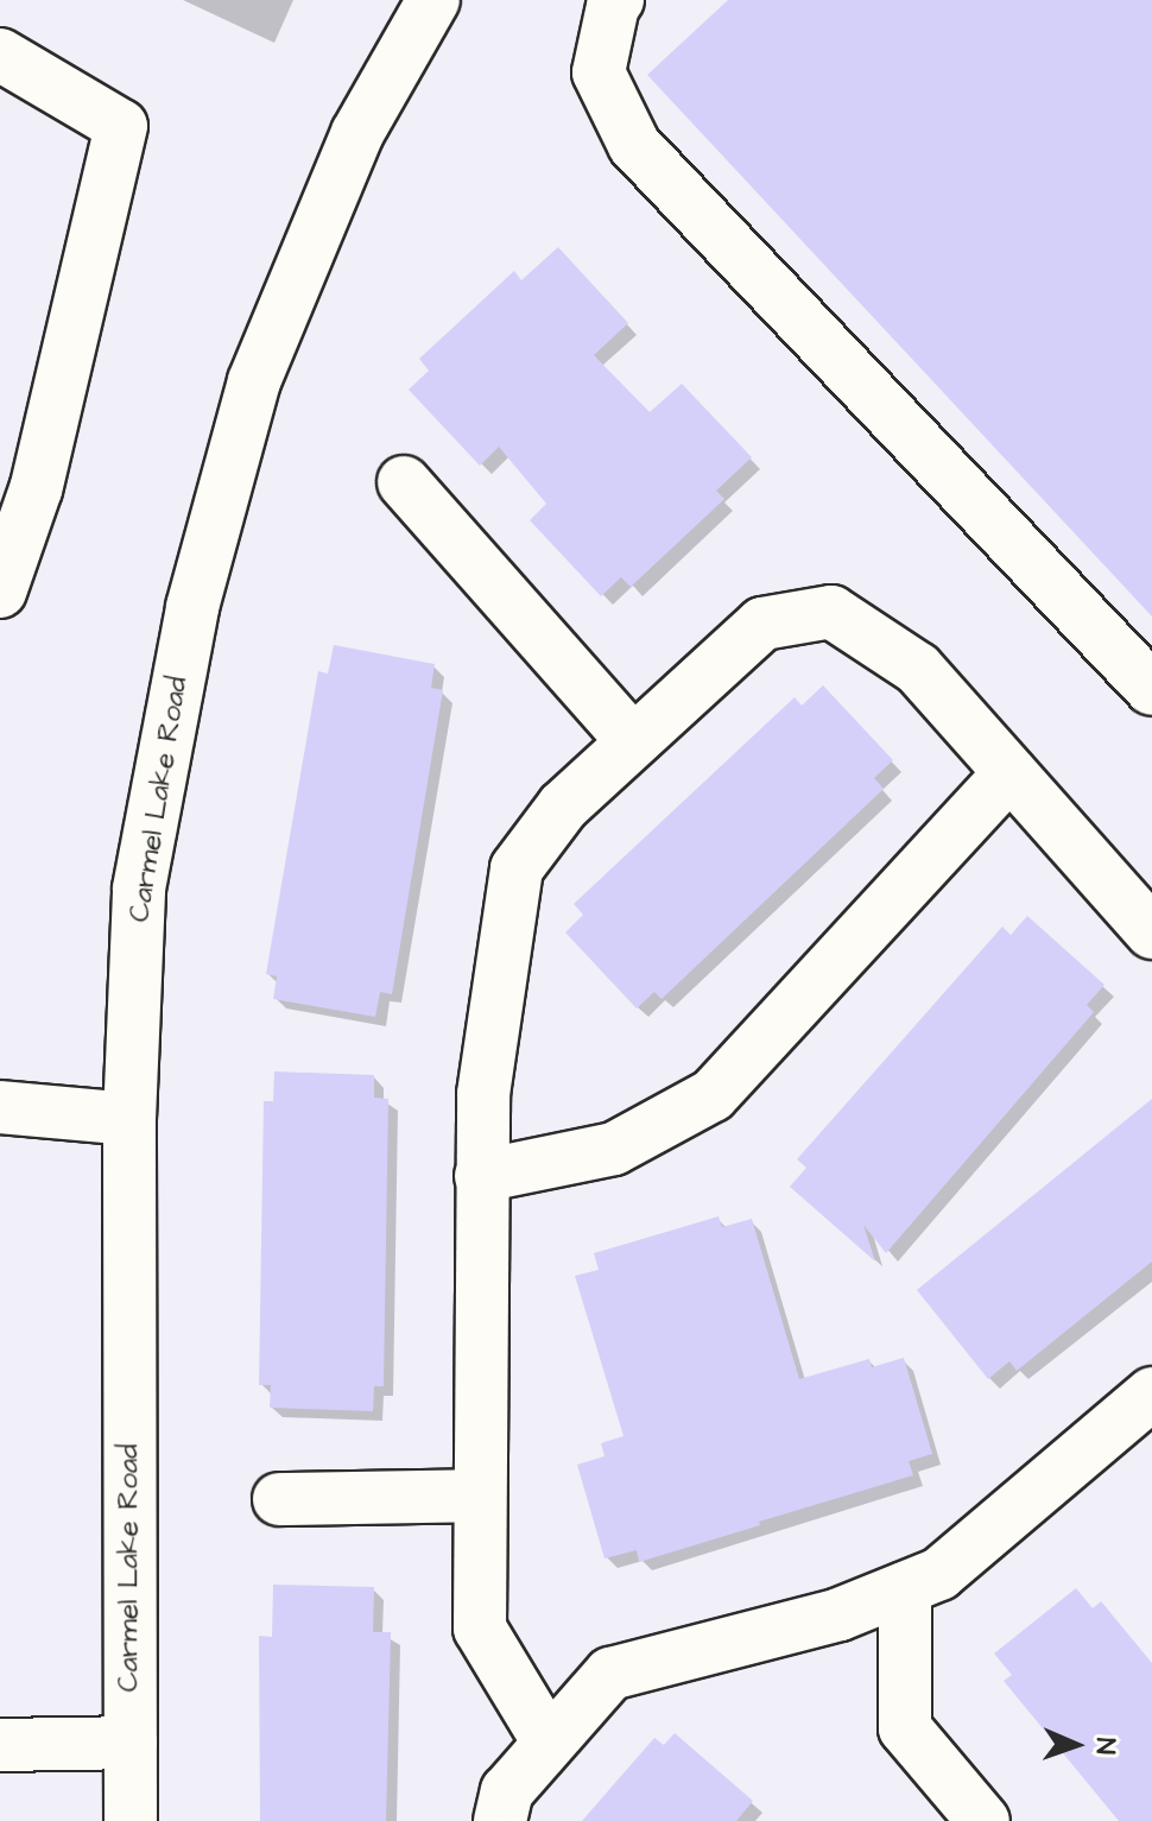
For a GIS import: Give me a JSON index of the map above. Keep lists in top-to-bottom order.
{
  "streets": {
    "street": ["Carmel Lake Road"]
  },
  "north": "right"
}
